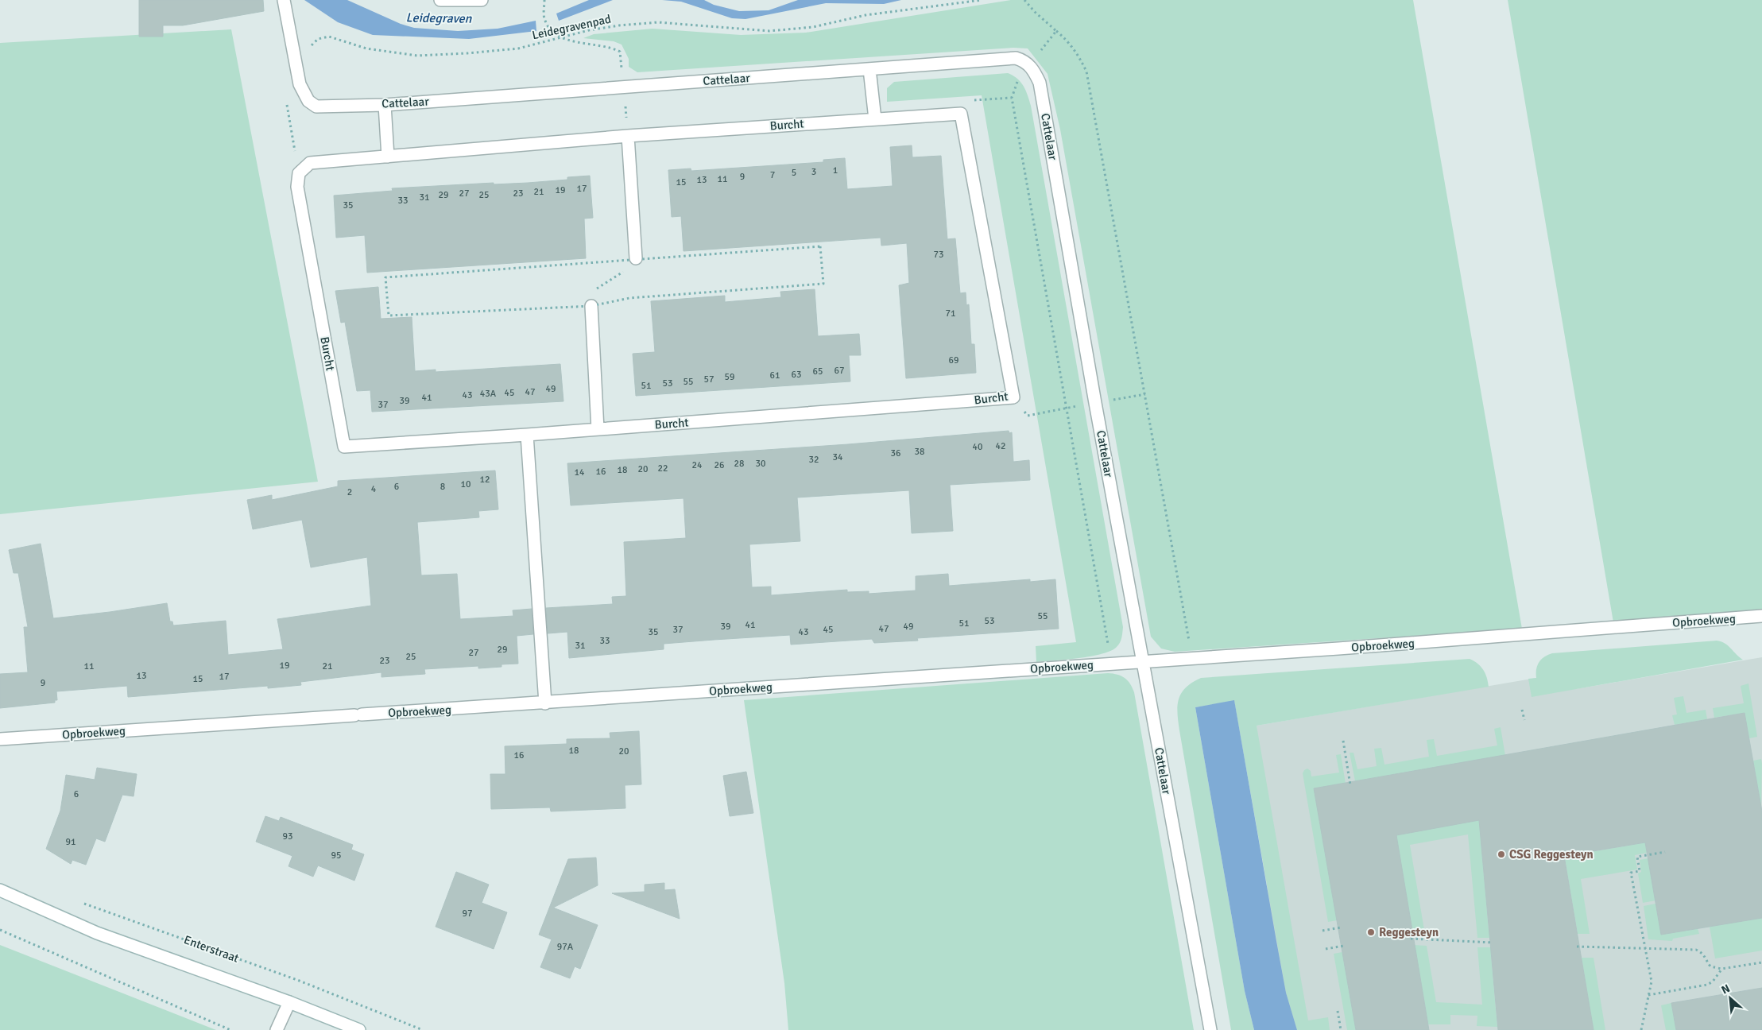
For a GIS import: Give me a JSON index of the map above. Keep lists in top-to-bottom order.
{
  "streets": {
    "street": [
      "Cattelaar",
      "Burcht",
      "Opbroekweg",
      "Enterstraat"
    ],
    "path": ["Leidegravenpad"]
  },
  "crossings": [
    ["Leidegravenpad", "Cattelaar"],
    ["Cattelaar", "Opbroekweg"]
  ],
  "water": ["Leidegraven"],
  "places": ["CSG Reggesteyn", "Reggesteyn"],
  "house_numbers": [
    "1",
    "3",
    "5",
    "7",
    "9",
    "11",
    "13",
    "15",
    "17",
    "19",
    "21",
    "27",
    "23",
    "29",
    "25",
    "31",
    "33",
    "35",
    "73",
    "71",
    "69",
    "67",
    "65",
    "63",
    "61",
    "59",
    "57",
    "55",
    "53",
    "51",
    "49",
    "47",
    "45",
    "43A",
    "43",
    "41",
    "39",
    "37",
    "42",
    "40",
    "38",
    "36",
    "34",
    "32",
    "28",
    "30",
    "24",
    "26",
    "22",
    "20",
    "18",
    "16",
    "14",
    "12",
    "10",
    "6",
    "8",
    "4",
    "2",
    "55",
    "53",
    "51",
    "41",
    "39",
    "49",
    "47",
    "37",
    "45",
    "35",
    "43",
    "33",
    "31",
    "29",
    "27",
    "25",
    "23",
    "19",
    "11",
    "21",
    "13",
    "17",
    "15",
    "9",
    "18",
    "20",
    "16",
    "6",
    "93",
    "91",
    "95",
    "97",
    "97A"
  ],
  "north": "top left"
}
